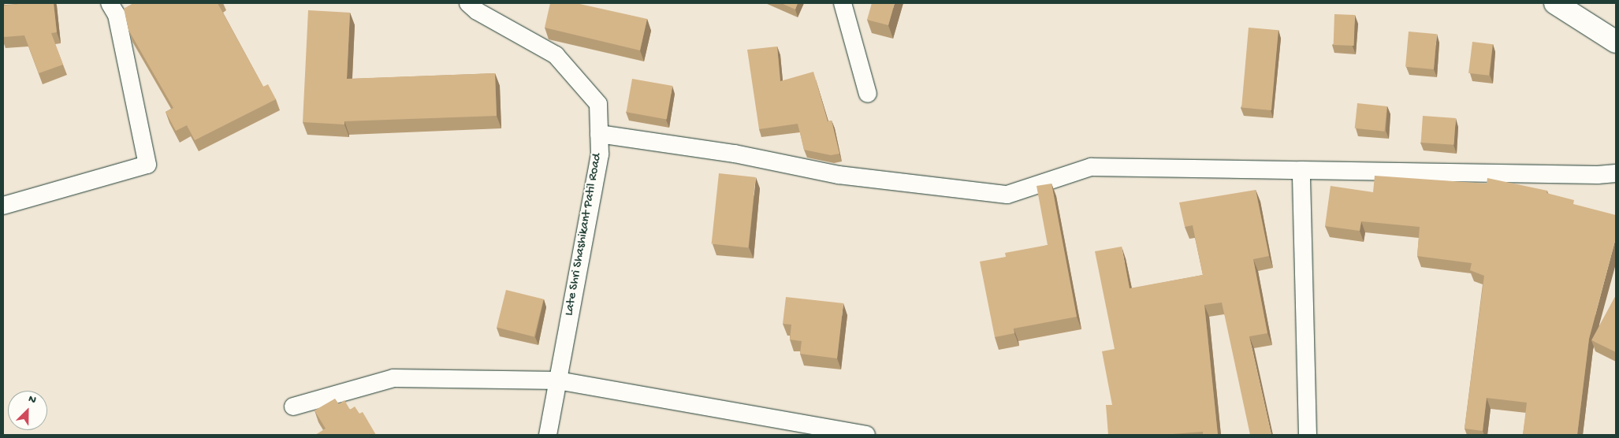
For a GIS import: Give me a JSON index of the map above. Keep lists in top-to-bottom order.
{
  "streets": {
    "street": ["Late Shri Shashikant Patil Road"]
  },
  "north": "top right"
}
